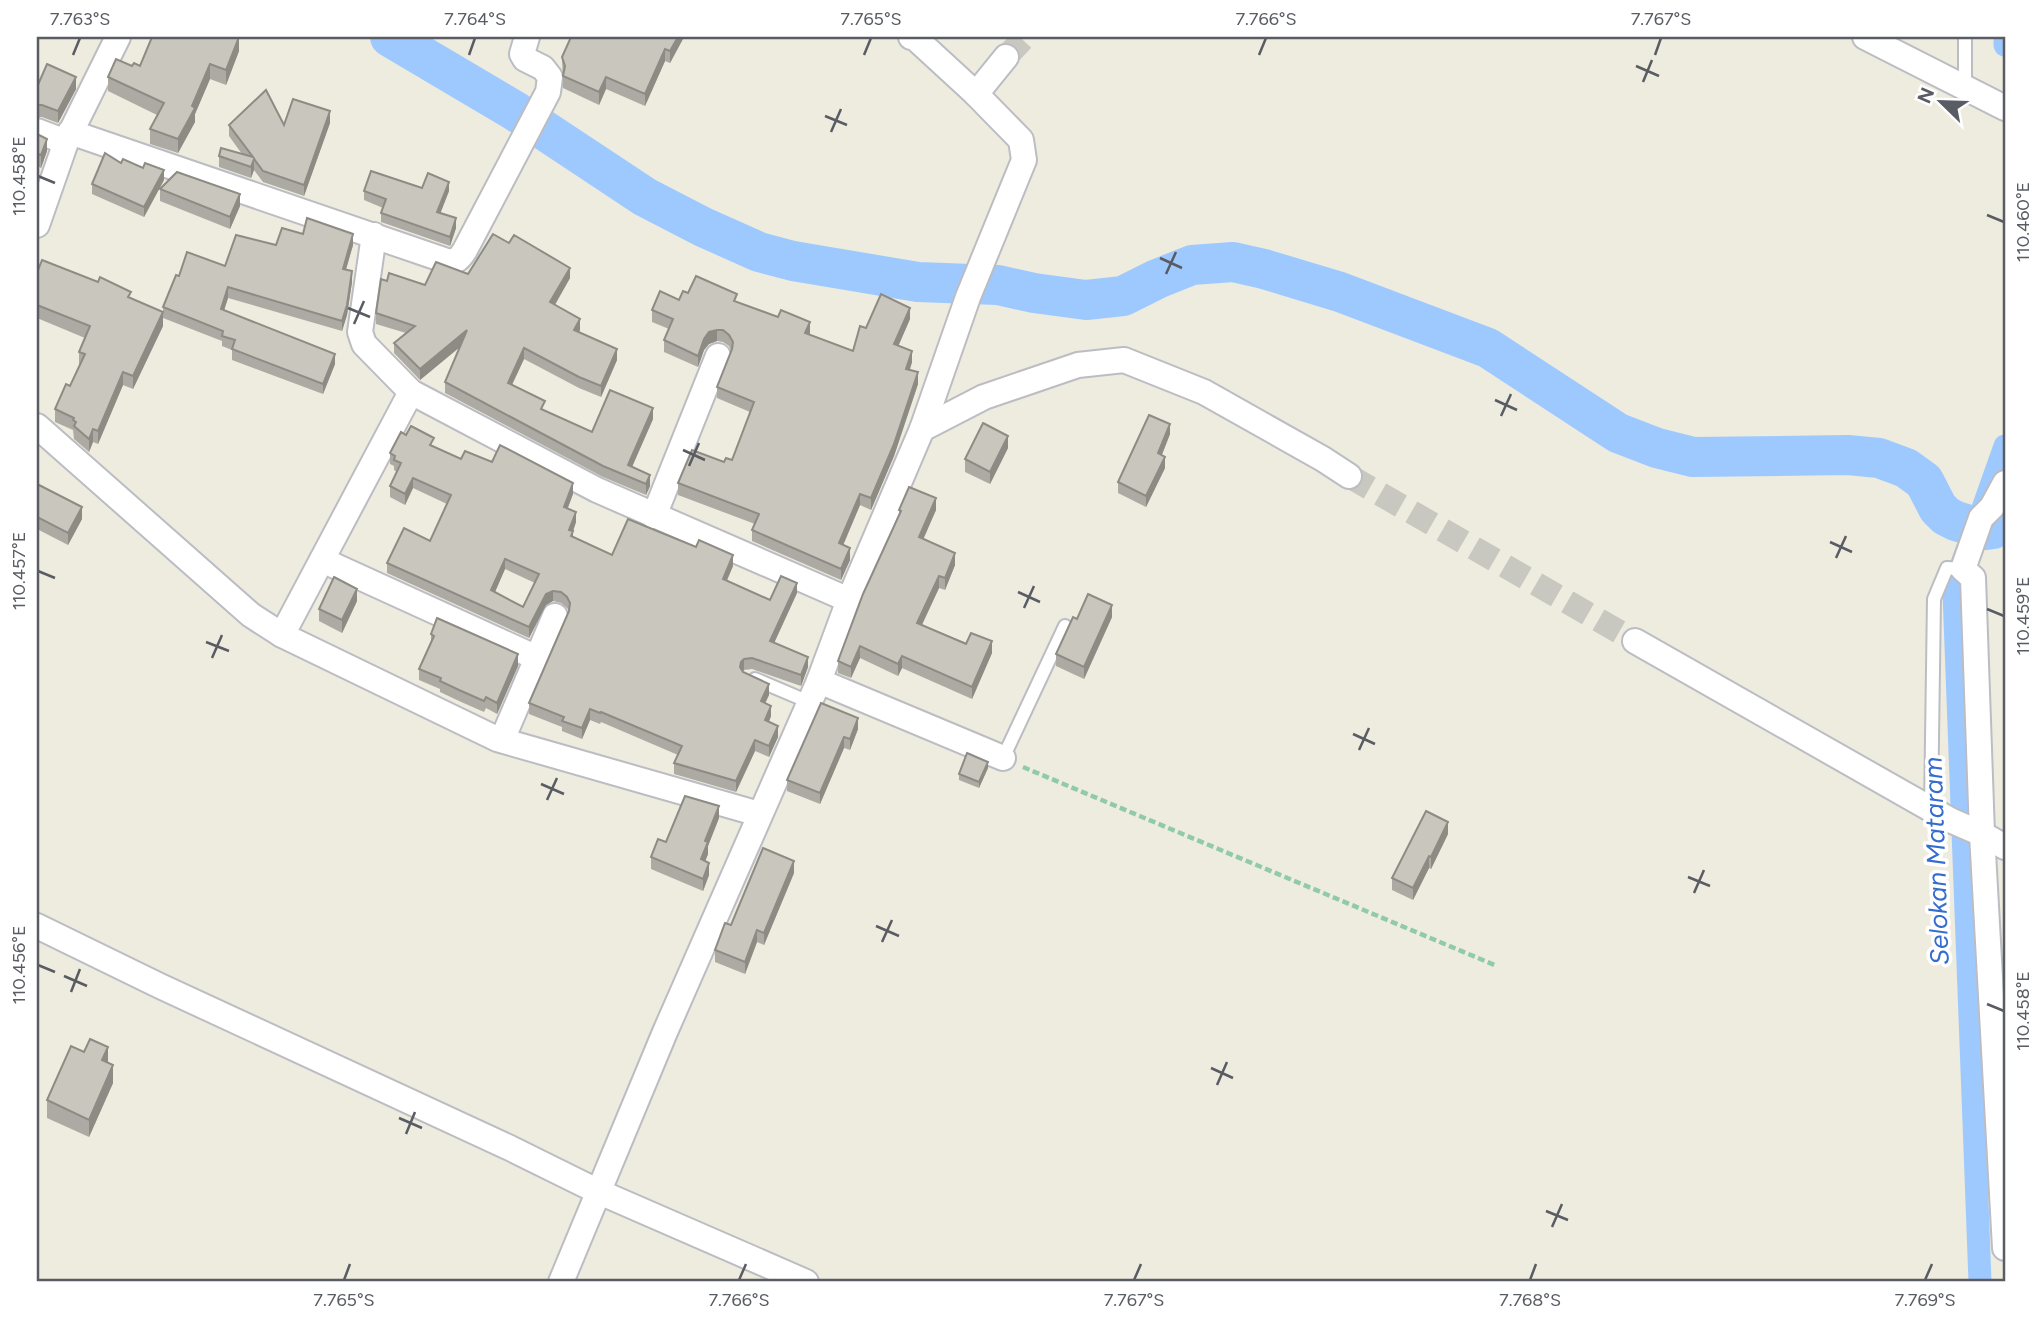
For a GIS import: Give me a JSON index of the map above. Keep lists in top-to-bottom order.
{
  "water": ["Selokan Mataram"],
  "north": "top left",
  "coordinates": [
    "7.763°S",
    "7.764°S",
    "7.765°S",
    "7.766°S",
    "7.767°S",
    "110.458°E",
    "110.460°E",
    "110.457°E",
    "110.459°E",
    "110.456°E",
    "7.768°S",
    "7.769°S"
  ]
}
